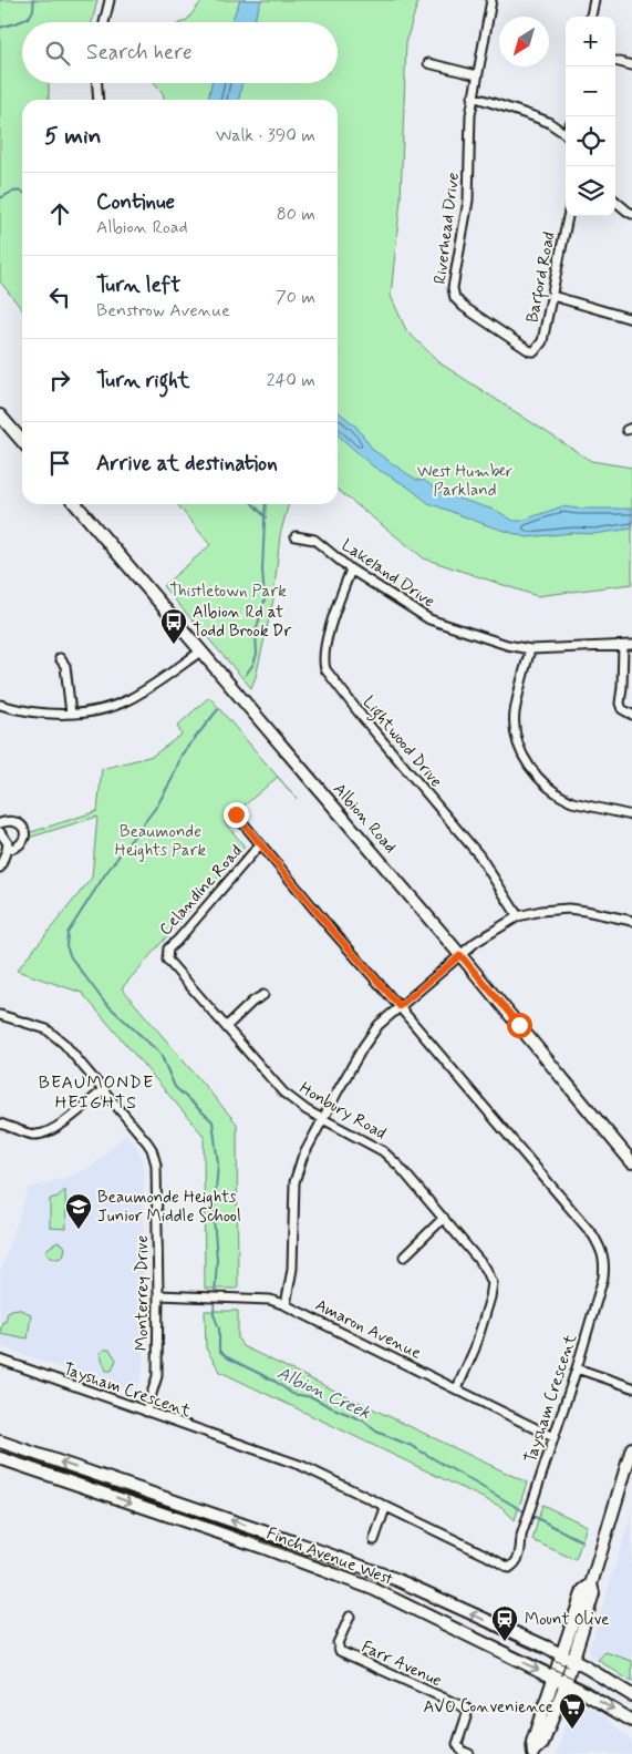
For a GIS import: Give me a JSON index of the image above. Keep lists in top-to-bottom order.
{
  "streets": {
    "main road": ["Albion Road", "Finch Avenue West"],
    "street": [
      "Riverhead Drive",
      "Barford Road",
      "Lakeland Drive",
      "Lightwood Drive",
      "Celandine Road",
      "Honbury Road",
      "Monterrey Drive",
      "Amaron Avenue",
      "Taysham Crescent",
      "Farr Avenue"
    ]
  },
  "crossings": [
    ["Riverhead Drive", "Barford Road"],
    ["Lakeland Drive", "Lightwood Drive"],
    ["Celandine Road", "Honbury Road"],
    ["Celandine Road", "Taysham Crescent"],
    ["Honbury Road", "Amaron Avenue"],
    ["Monterrey Drive", "Amaron Avenue"],
    ["Monterrey Drive", "Taysham Crescent"],
    ["Amaron Avenue", "Taysham Crescent"]
  ],
  "districts": ["BEAUMONDE HEIGHTS"],
  "water": ["Albion Creek"],
  "parks": ["West Humber Parkland", "Thistletown Park", "Beaumonde Heights Park"],
  "places": {
    "bus stop": ["Albion Rd at Todd Brook Dr"],
    "school or university": ["Beaumonde Heights Junior Middle School"],
    "station": ["Mount Olive"],
    "supermarket": ["AVO Convenience"]
  },
  "north": "bottom left",
  "page": {
    "map_buttons": ["+", "−"],
    "search": "Search here",
    "heading": ["5 min", "Walk · 390 m"],
    "list": [
      ["Continue", "Albion Road", "80 m"],
      ["Turn left", "Benstrow Avenue", "70 m"],
      ["Turn right", "240 m"],
      "Arrive at destination"
    ]
  }
}
